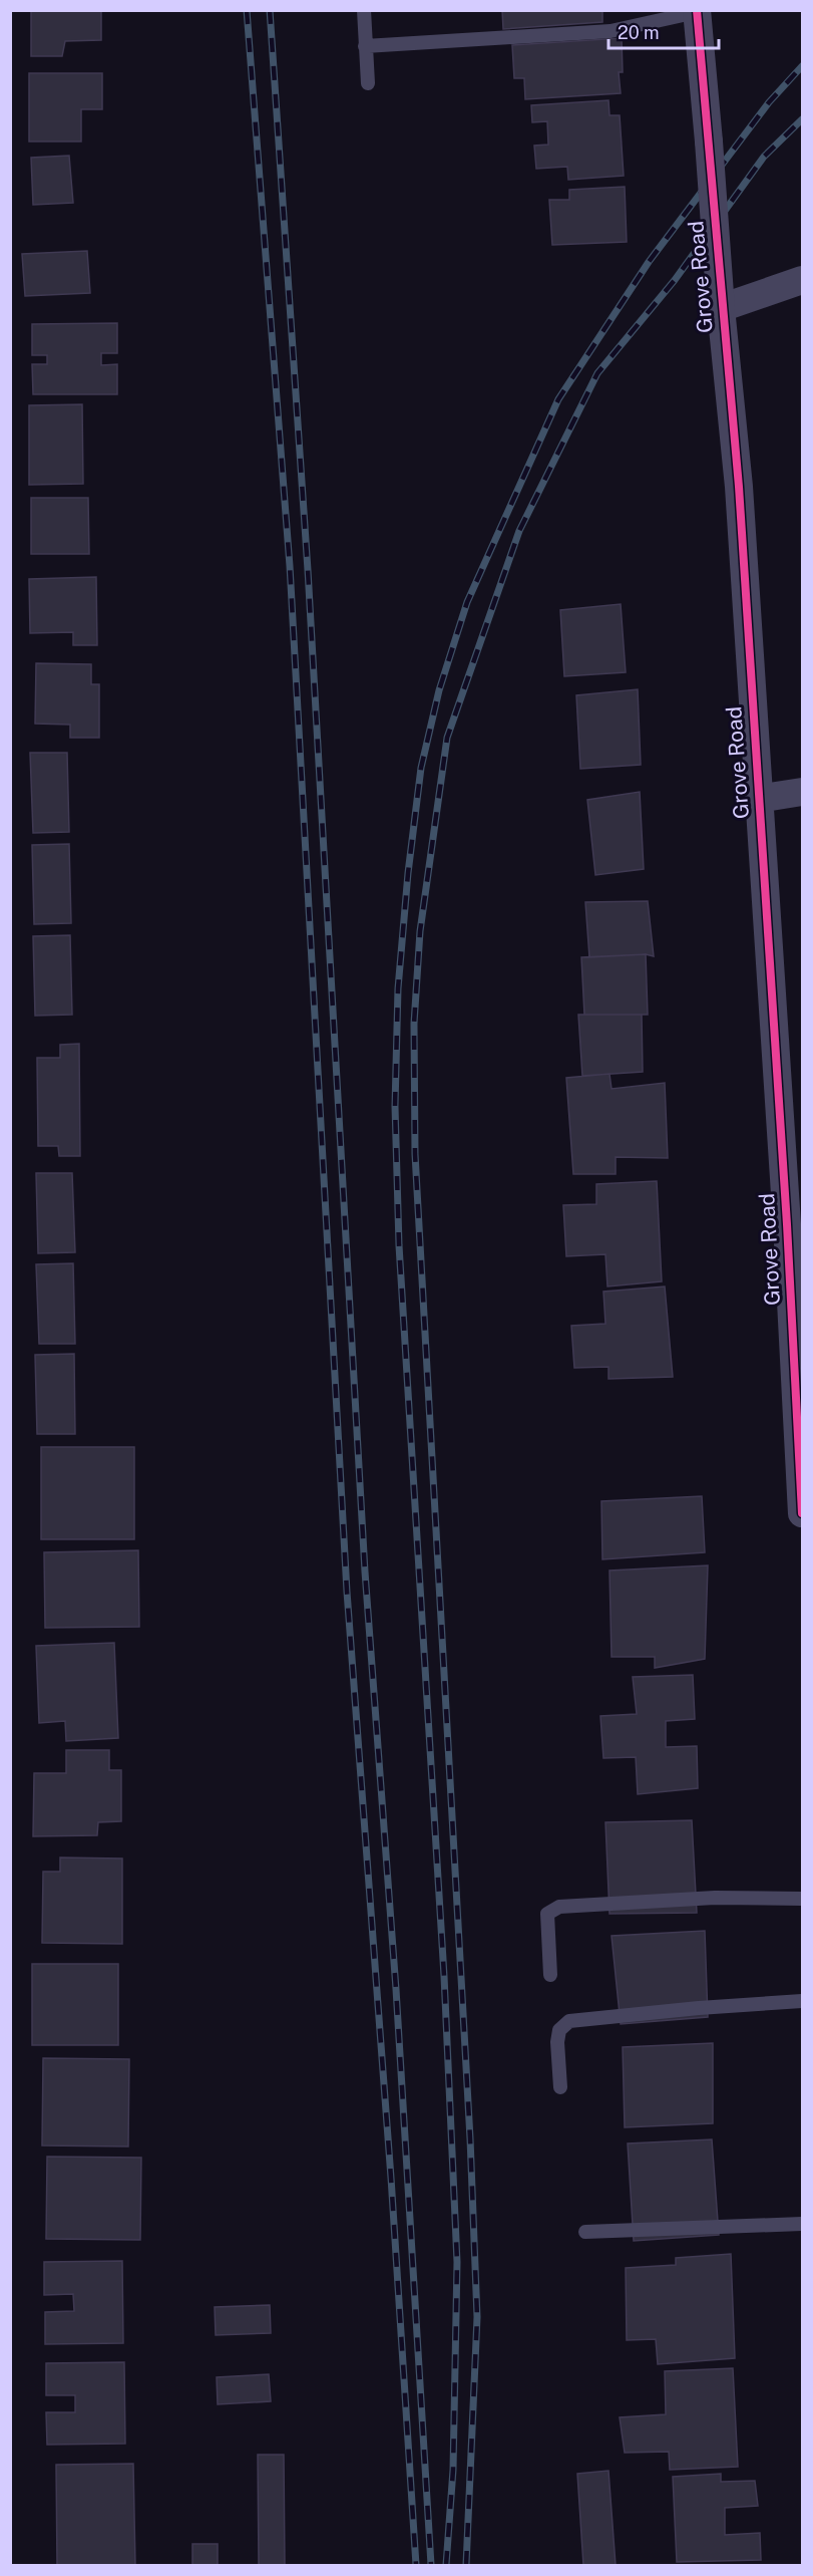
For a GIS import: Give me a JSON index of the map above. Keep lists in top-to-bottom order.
{
  "streets": {
    "street": ["Grove Road"]
  },
  "scale_bar": "20 m"
}
